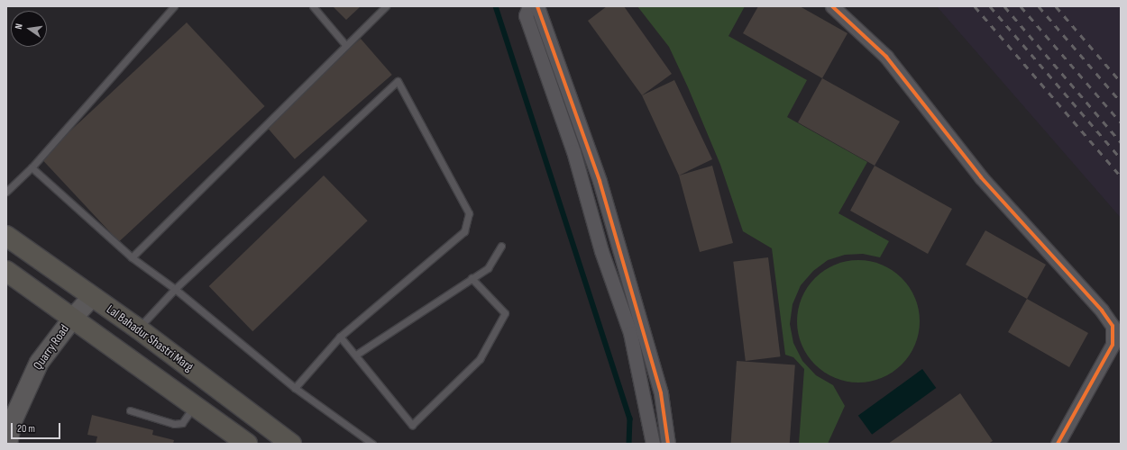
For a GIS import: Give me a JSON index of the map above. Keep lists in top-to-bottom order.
{
  "streets": {
    "main road": ["Lal Bahadur Shastri Marg", "Quarry Road"]
  },
  "crossings": [
    ["Lal Bahadur Shastri Marg", "Quarry Road"]
  ],
  "scale_bar": "20 m",
  "north": "left"
}
